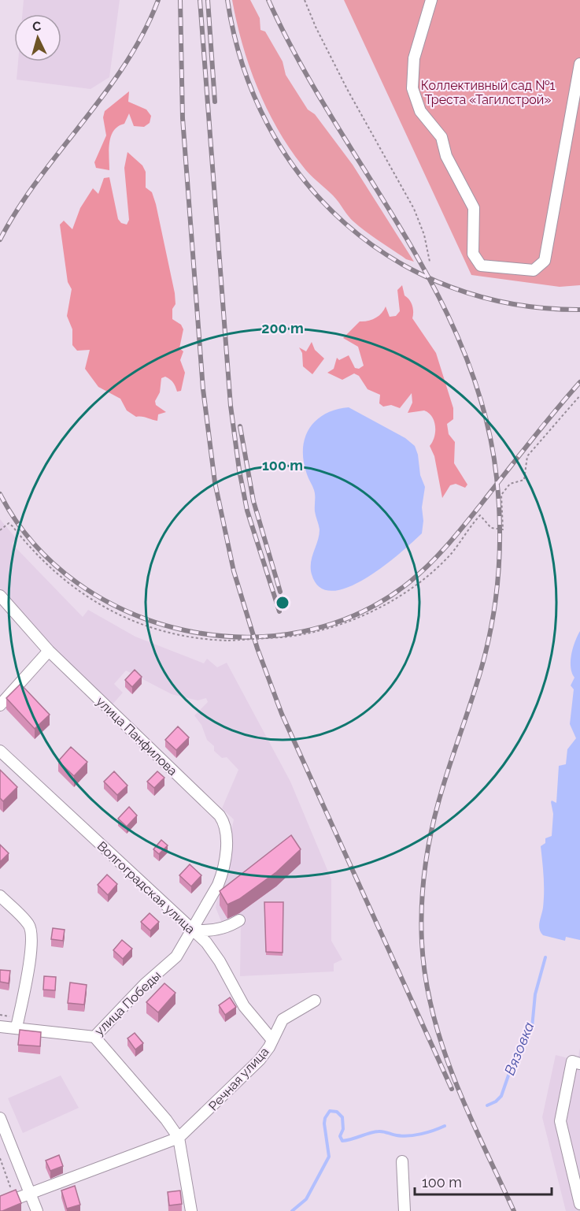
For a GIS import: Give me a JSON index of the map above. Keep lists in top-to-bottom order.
{
  "streets": {
    "street": [
      "улица Панфилова",
      "Волгоградская улица",
      "улица Победы",
      "Речная улица"
    ]
  },
  "crossings": [
    ["улица Панфилова", "улица Победы"],
    ["Волгоградская улица", "улица Победы"],
    ["Волгоградская улица", "Речная улица"]
  ],
  "water": ["Вязовка"],
  "parks": ["Коллективный сад №1 Треста «Тагилстрой»"],
  "scale_bar": "100 m",
  "north": "top",
  "rings": ["200 m", "100 m"]
}
